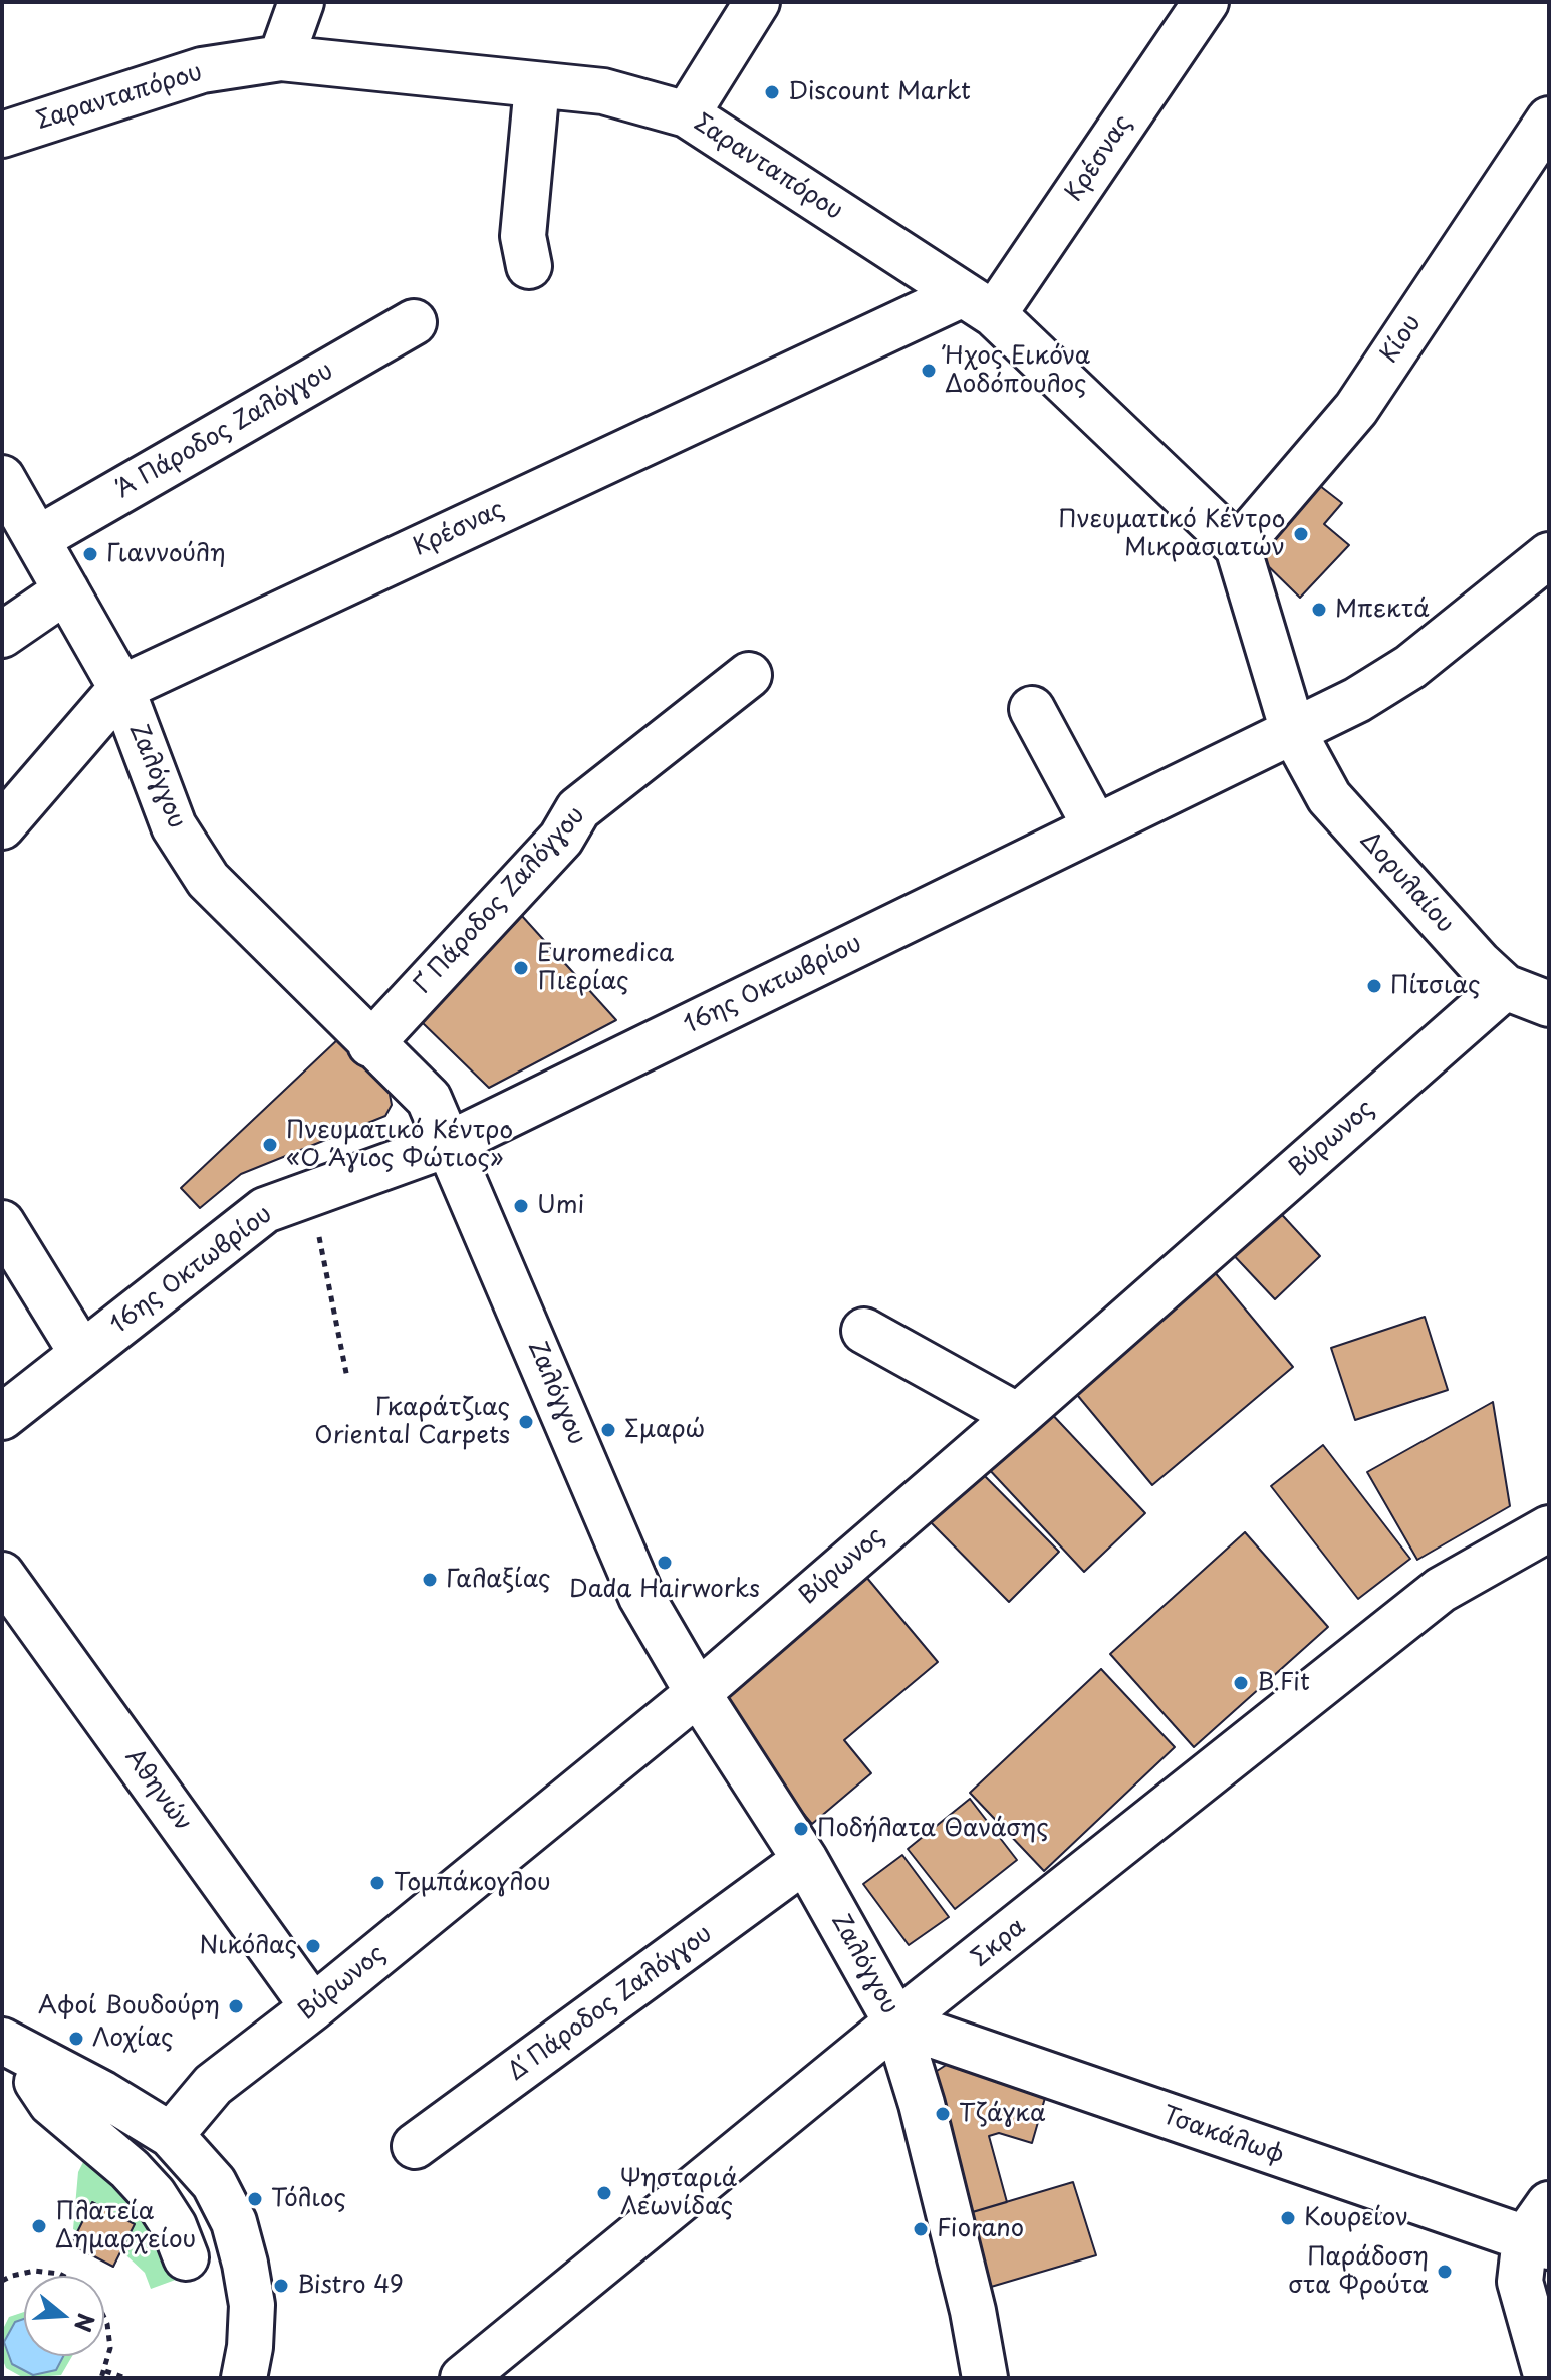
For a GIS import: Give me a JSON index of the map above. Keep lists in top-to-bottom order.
{
  "streets": {
    "street": [
      "Σαρανταπόρου",
      "Κρέσνας",
      "Κίου",
      "Α΄ Πάροδος Ζαλόγγου",
      "Ζαλόγγου",
      "Δορυλαίου",
      "Γ΄ Πάροδος Ζαλόγγου",
      "16ης Οκτωβρίου",
      "Βύρωνος",
      "Αθηνών",
      "Σκρα",
      "Δ΄ Πάροδος Ζαλόγγου",
      "Τσακάλωφ"
    ]
  },
  "crossings": [
    ["Σαρανταπόρου", "Κρέσνας"],
    ["Σαρανταπόρου", "Κίου"],
    ["Σαρανταπόρου", "Δορυλαίου"],
    ["Σαρανταπόρου", "16ης Οκτωβρίου"],
    ["Κρέσνας", "Ζαλόγγου"],
    ["Α΄ Πάροδος Ζαλόγγου", "Ζαλόγγου"],
    ["Ζαλόγγου", "Γ΄ Πάροδος Ζαλόγγου"],
    ["Ζαλόγγου", "16ης Οκτωβρίου"],
    ["Ζαλόγγου", "Βύρωνος"],
    ["Ζαλόγγου", "Σκρα"],
    ["Ζαλόγγου", "Δ΄ Πάροδος Ζαλόγγου"],
    ["Ζαλόγγου", "Τσακάλωφ"],
    ["Δορυλαίου", "16ης Οκτωβρίου"],
    ["Δορυλαίου", "Βύρωνος"],
    ["Βύρωνος", "Αθηνών"],
    ["Σκρα", "Τσακάλωφ"]
  ],
  "places": [
    "Discount Markt",
    "Ήχος Εικόνα Δοδόπουλος",
    "Πνευματικό Κέντρο Μικρασιατών",
    "Γιαννούλη",
    "Μπεκτά",
    "Euromedica Πιερίας",
    "Πίτσιας",
    "Πνευματικό Κέντρο «Ο Άγιος Φώτιος»",
    "Umi",
    "Γκαράτζιας Oriental Carpets",
    "Σμαρώ",
    "Dada Hairworks",
    "Γαλαξίας",
    "B.Fit",
    "Ποδήλατα Θανάσης",
    "Τομπάκογλου",
    "Νικόλας",
    "Αφοί Βουδούρη",
    "Λοχίας",
    "Τζάγκα",
    "Ψησταριά Λεωνίδας",
    "Τόλιος",
    "Κουρείον",
    "Πλατεία Δημαρχείου",
    "Fiorano",
    "Παράδοση στα Φρούτα",
    "Bistro 49"
  ],
  "north": "right"
}
